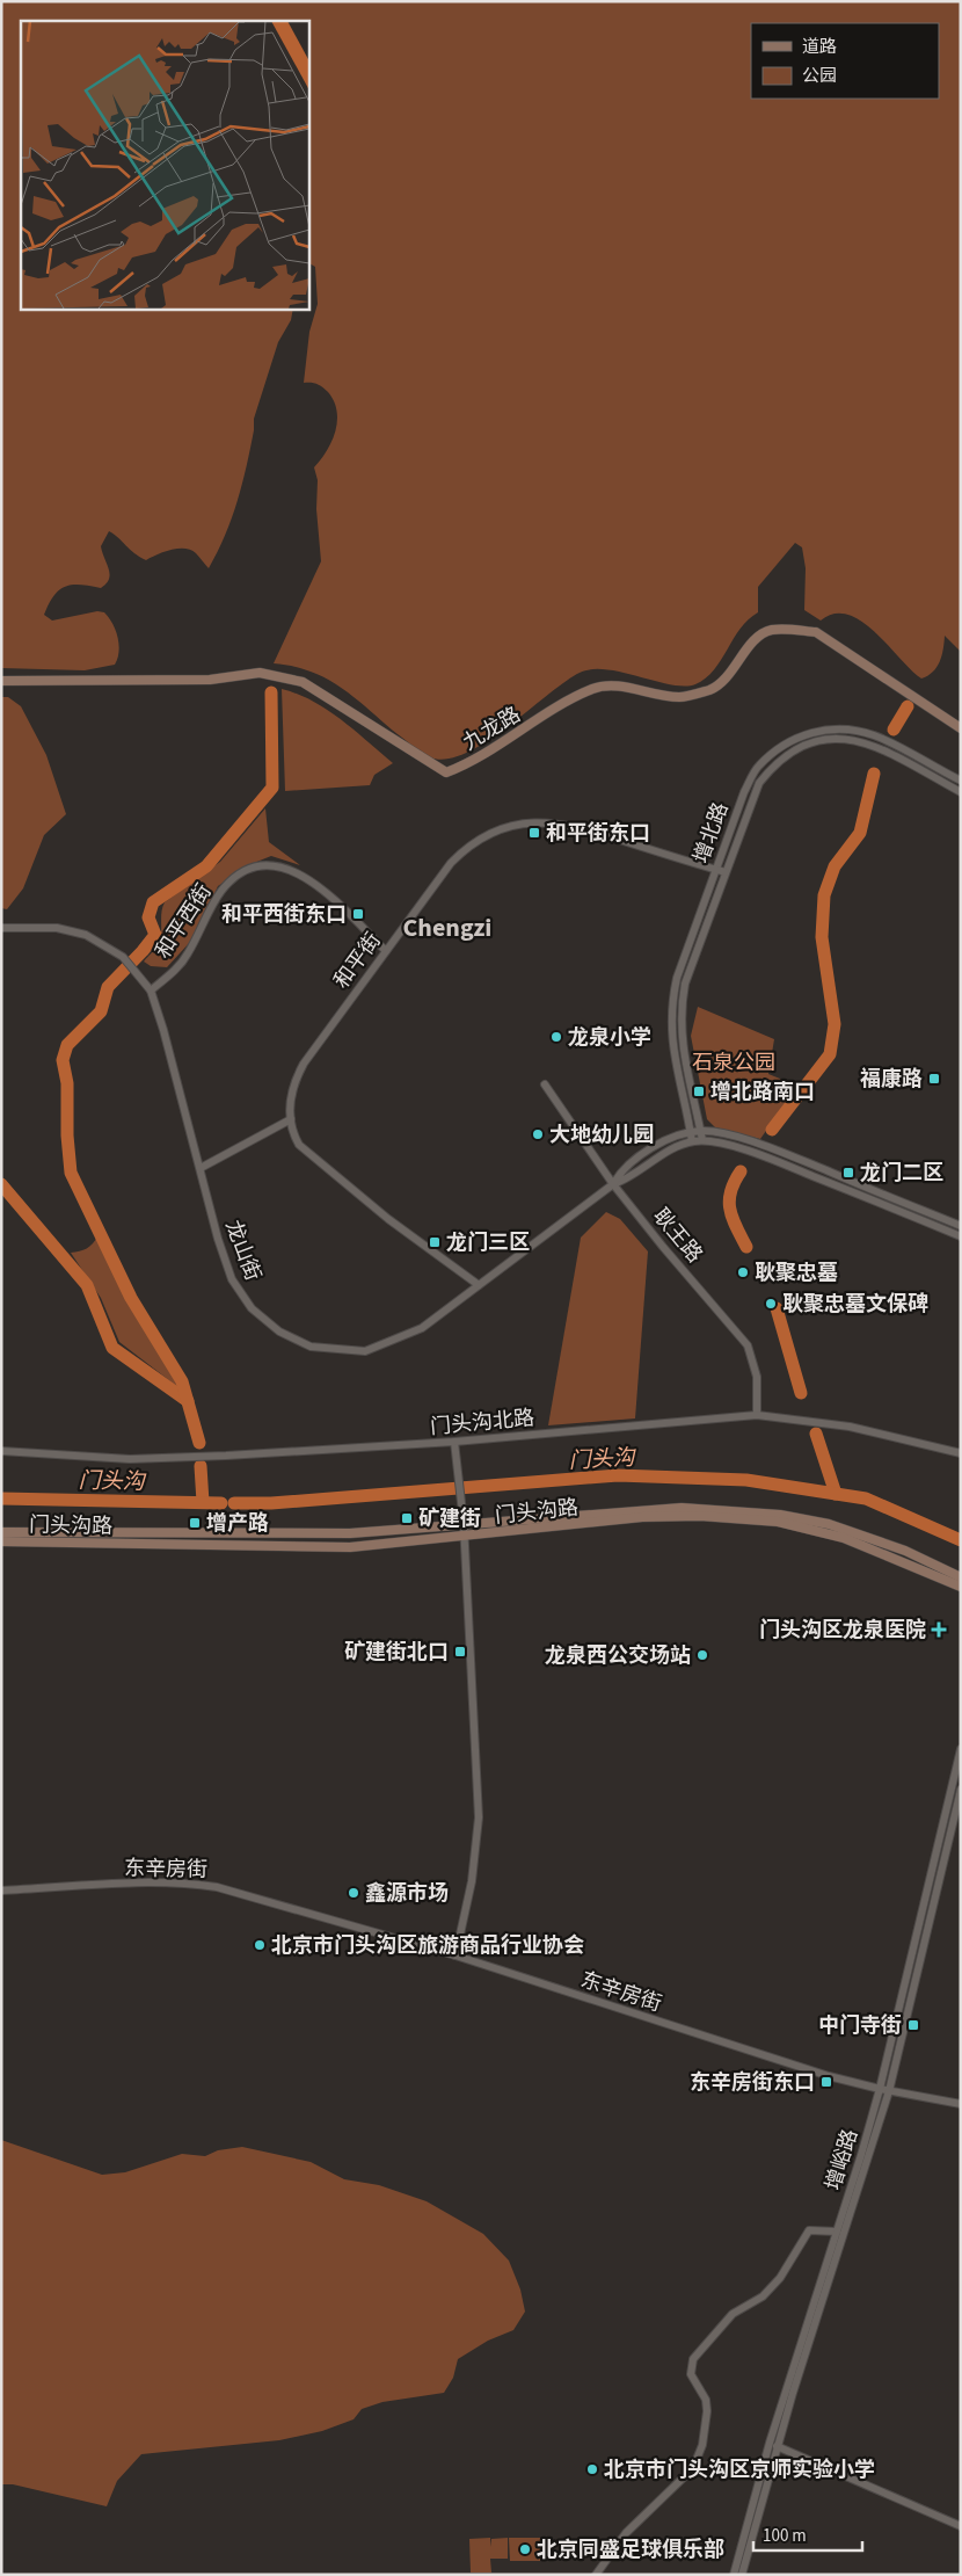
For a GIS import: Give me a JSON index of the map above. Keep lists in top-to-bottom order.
{
  "streets": {
    "main road": ["九龙路", "门头沟路"],
    "street": [
      "增北路",
      "和平西街",
      "和平街",
      "耿王路",
      "龙山街",
      "门头沟北路",
      "东辛房街",
      "增峪路"
    ]
  },
  "crossings": [
    ["增北路", "和平街"],
    ["增北路", "龙山街"],
    ["和平西街", "和平街"],
    ["和平西街", "龙山街"],
    ["和平街", "龙山街"],
    ["耿王路", "龙山街"],
    ["耿王路", "门头沟北路"],
    ["东辛房街", "增峪路"]
  ],
  "districts": ["Chengzi"],
  "water": ["门头沟"],
  "parks": ["石泉公园"],
  "places": {
    "transit": [
      "和平街东口",
      "和平西街东口",
      "福康路",
      "增北路南口",
      "龙门二区",
      "龙门三区",
      "矿建街",
      "增产路",
      "矿建街北口",
      "中门寺街",
      "东辛房街东口"
    ],
    "other": [
      "龙泉小学",
      "大地幼儿园",
      "耿聚忠墓",
      "耿聚忠墓文保碑",
      "龙泉西公交场站",
      "鑫源市场",
      "北京市门头沟区旅游商品行业协会",
      "北京市门头沟区京师实验小学",
      "北京同盛足球俱乐部"
    ],
    "health": ["门头沟区龙泉医院"]
  },
  "legend": ["道路", "公园"],
  "scale_bar": "100 m"
}
